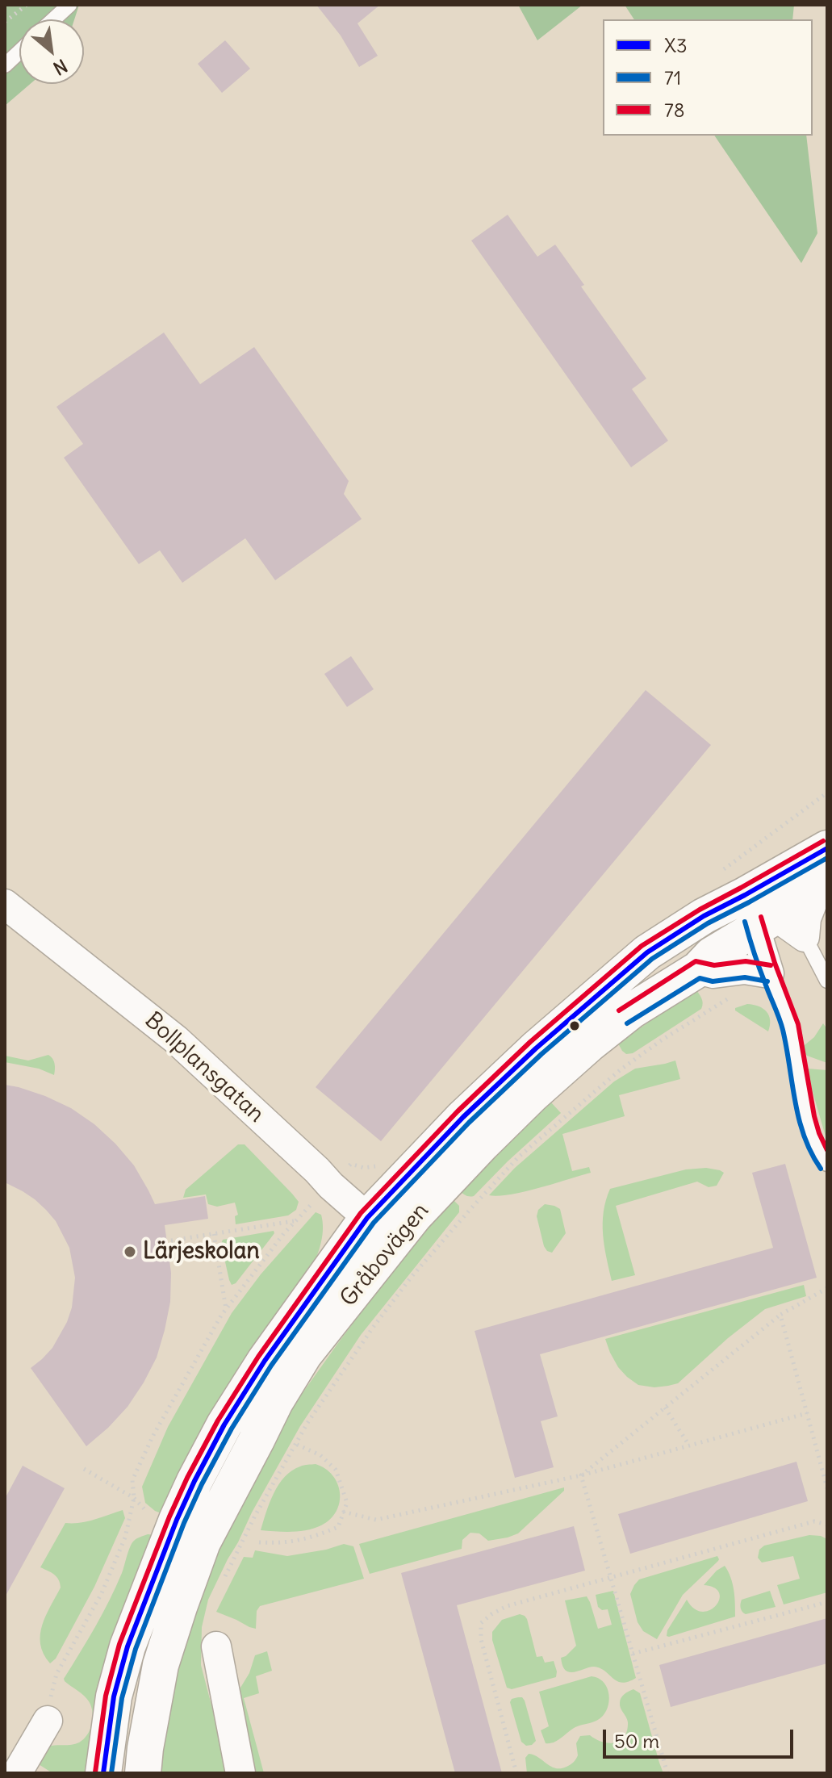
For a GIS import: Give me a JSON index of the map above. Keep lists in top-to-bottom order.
{
  "streets": {
    "main road": ["Gråbovägen"],
    "street": ["Bollplansgatan"]
  },
  "crossings": [
    ["Bollplansgatan", "Gråbovägen"]
  ],
  "places": ["Lärjeskolan"],
  "lines": ["transit line 78", "transit line X3", "transit line 71"],
  "legend": ["X3", "71", "78"],
  "scale_bar": "50 m",
  "north": "bottom right"
}
